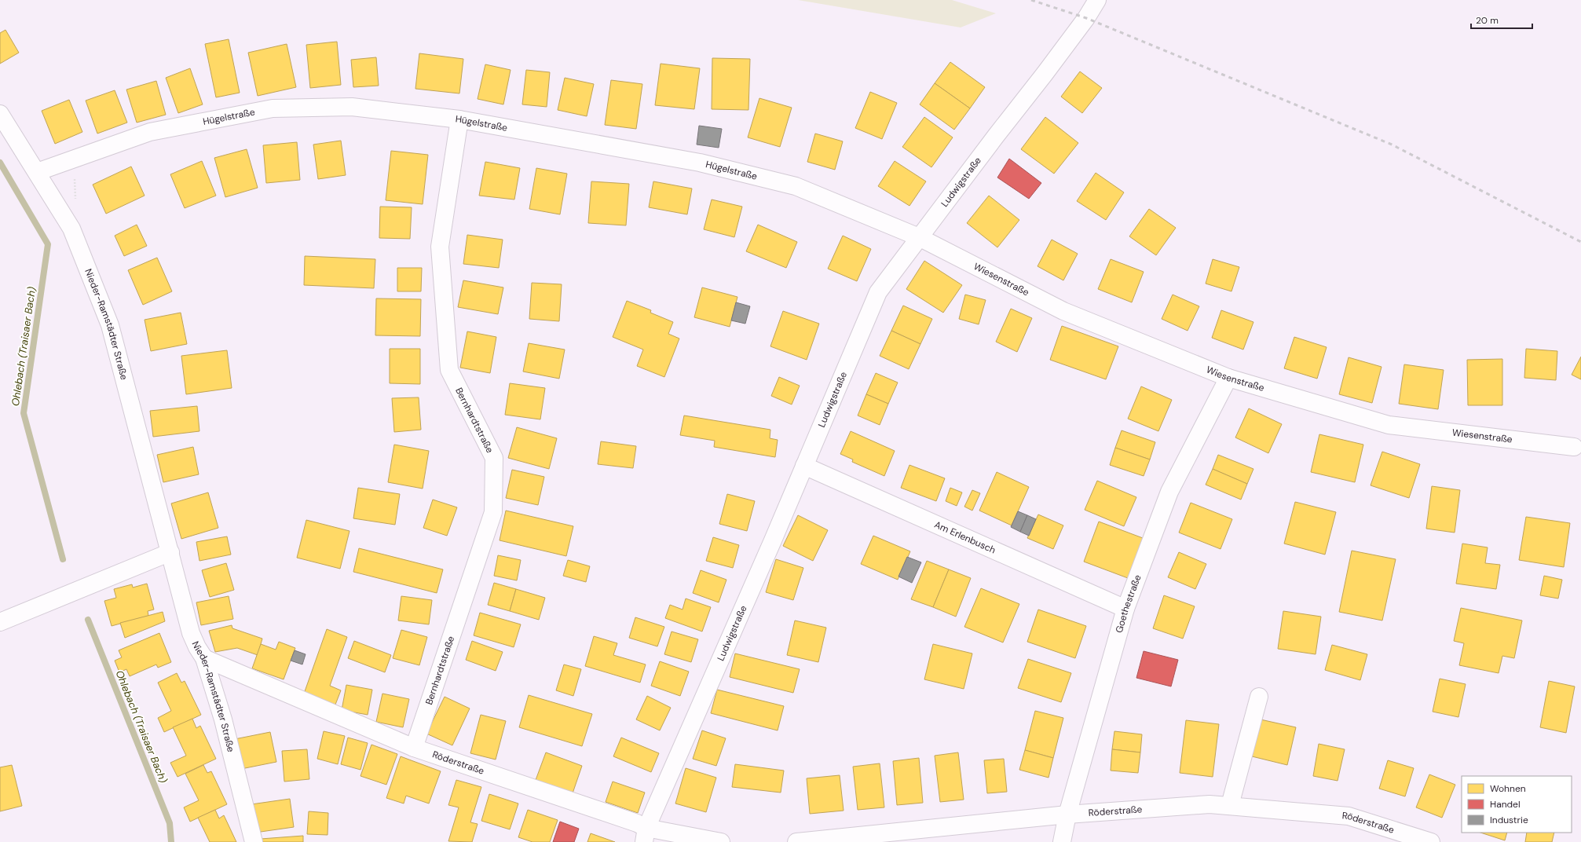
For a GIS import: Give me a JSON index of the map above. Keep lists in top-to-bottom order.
{
  "streets": {
    "street": [
      "Hügelstraße",
      "Ludwigstraße",
      "Wiesenstraße",
      "Nieder-Ramstädter Straße",
      "Bernhardtstraße",
      "Am Erlenbusch",
      "Goethestraße",
      "Röderstraße"
    ]
  },
  "crossings": [
    ["Hügelstraße", "Ludwigstraße"],
    ["Hügelstraße", "Wiesenstraße"],
    ["Hügelstraße", "Nieder-Ramstädter Straße"],
    ["Hügelstraße", "Bernhardtstraße"],
    ["Ludwigstraße", "Wiesenstraße"],
    ["Ludwigstraße", "Am Erlenbusch"],
    ["Ludwigstraße", "Röderstraße"],
    ["Wiesenstraße", "Goethestraße"],
    ["Nieder-Ramstädter Straße", "Röderstraße"],
    ["Bernhardtstraße", "Röderstraße"],
    ["Am Erlenbusch", "Goethestraße"],
    ["Goethestraße", "Röderstraße"]
  ],
  "water": ["Ohlebach (Traisaer Bach)"],
  "legend": ["Wohnen", "Handel", "Industrie"],
  "scale_bar": "20 m"
}
